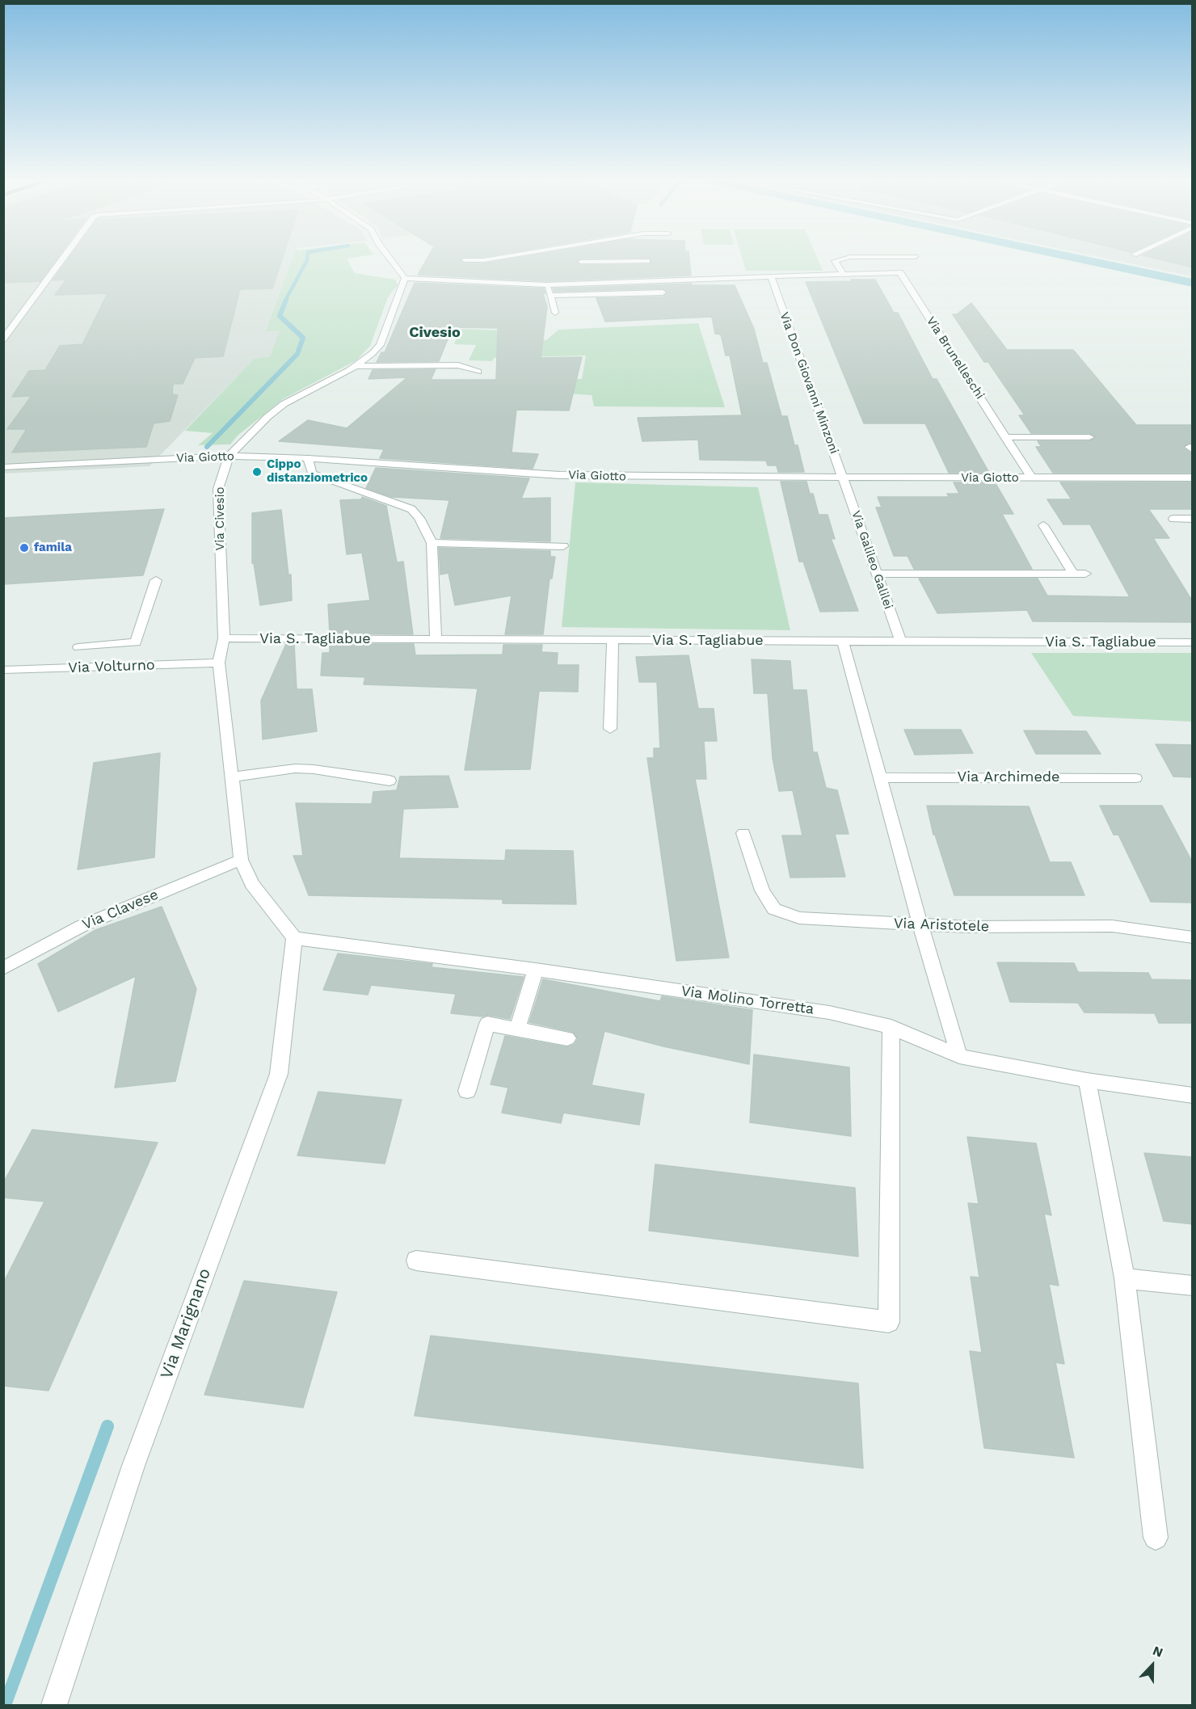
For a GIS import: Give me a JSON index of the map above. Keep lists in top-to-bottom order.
{
  "streets": {
    "street": [
      "Via Brunelleschi",
      "Via Don Giovanni Minzoni",
      "Via Giotto",
      "Via Civesio",
      "Via Galileo Galilei",
      "Via S. Tagliabue",
      "Via Volturno",
      "Via Archimede",
      "Via Clavese",
      "Via Aristotele",
      "Via Molino Torretta",
      "Via Marignano"
    ]
  },
  "crossings": [
    ["Via Brunelleschi", "Via Don Giovanni Minzoni"],
    ["Via Brunelleschi", "Via Giotto"],
    ["Via Don Giovanni Minzoni", "Via Giotto"],
    ["Via Don Giovanni Minzoni", "Via Galileo Galilei"],
    ["Via Giotto", "Via Civesio"],
    ["Via Giotto", "Via Galileo Galilei"],
    ["Via Civesio", "Via S. Tagliabue"],
    ["Via Civesio", "Via Volturno"],
    ["Via Civesio", "Via Clavese"],
    ["Via Civesio", "Via Molino Torretta"],
    ["Via Civesio", "Via Marignano"],
    ["Via Galileo Galilei", "Via S. Tagliabue"],
    ["Via Molino Torretta", "Via Marignano"]
  ],
  "districts": ["Civesio"],
  "places": ["Cippo distanziometrico", "famila"],
  "north": "top"
}
